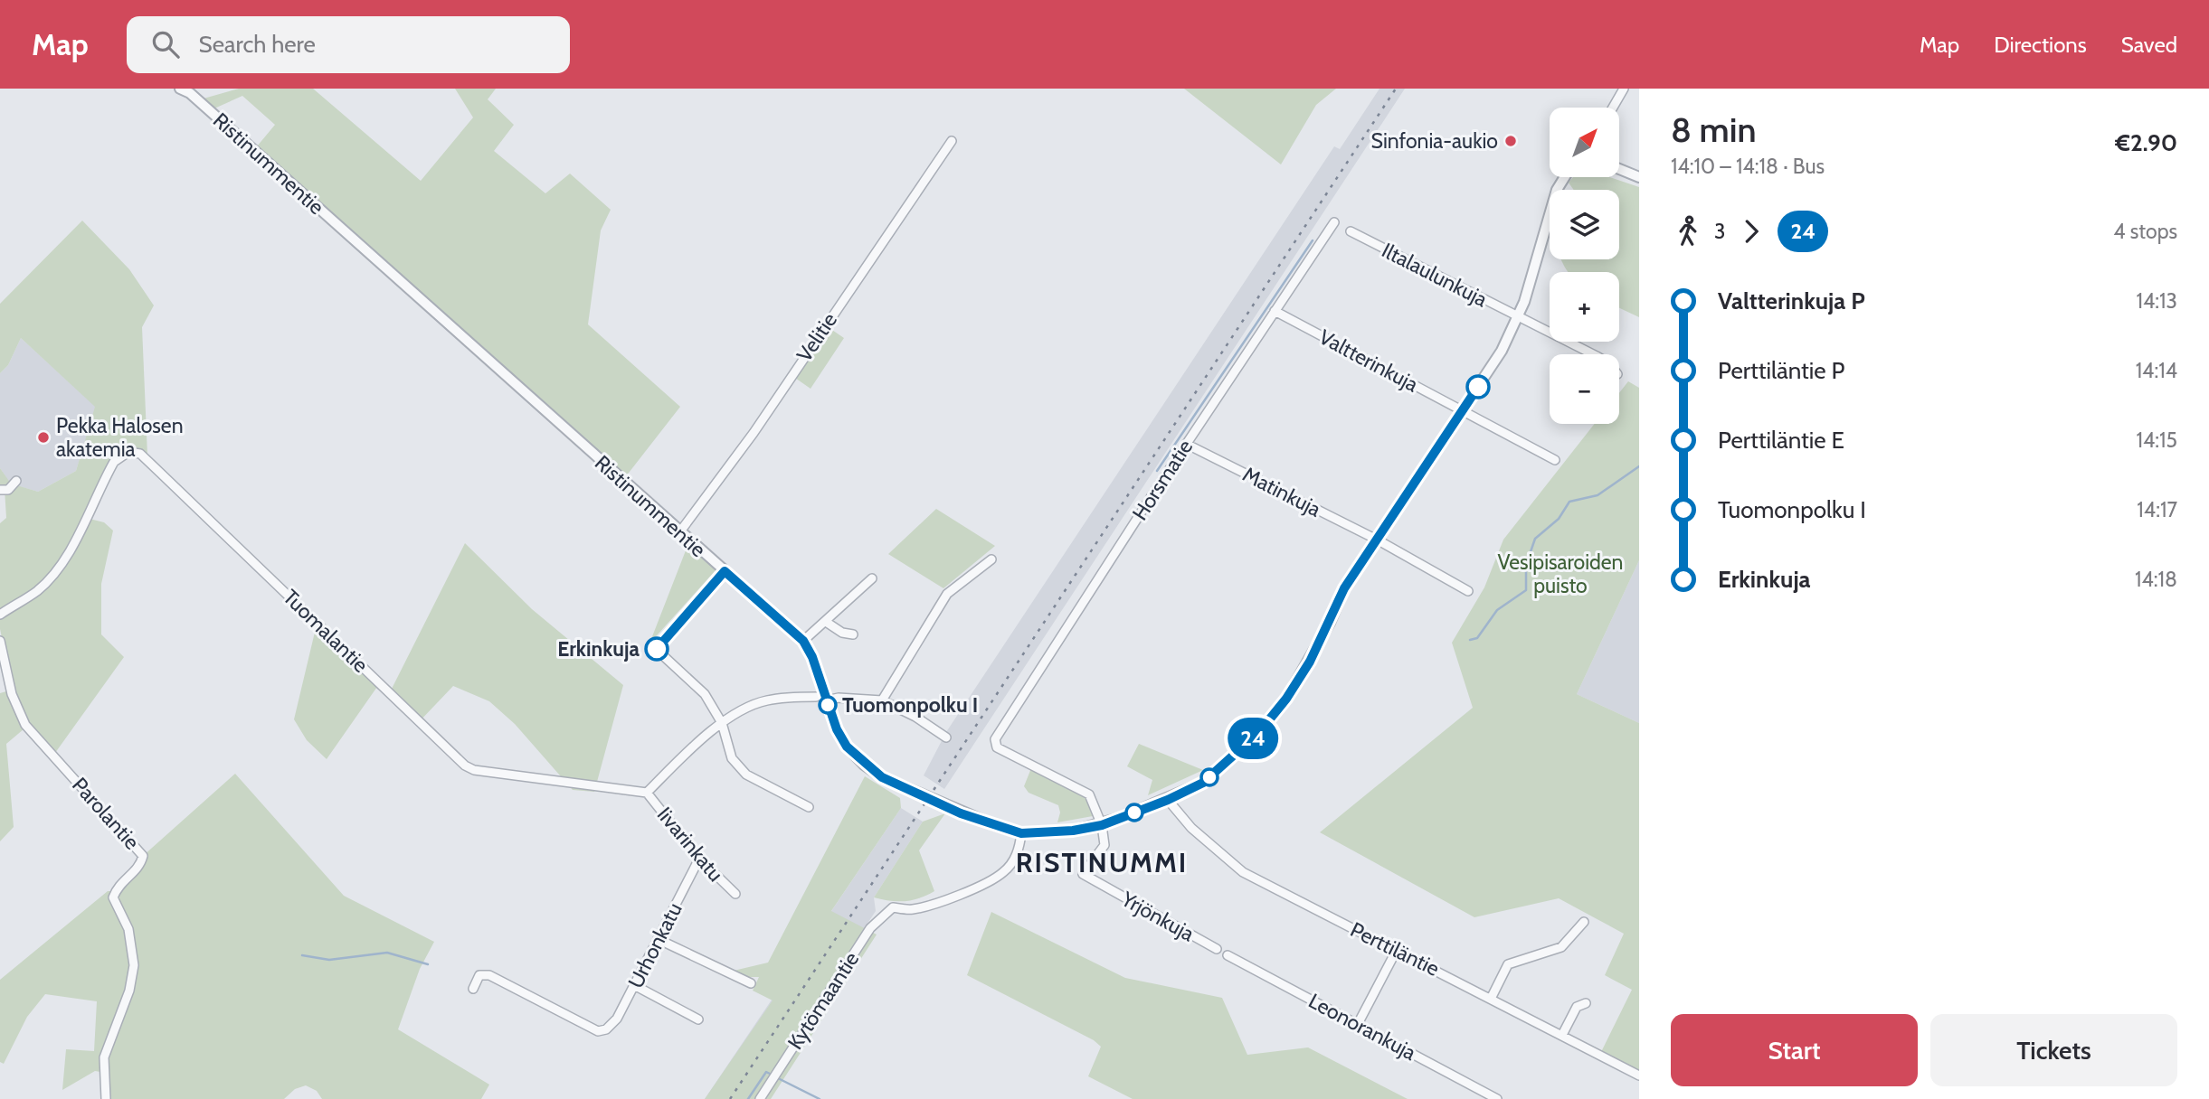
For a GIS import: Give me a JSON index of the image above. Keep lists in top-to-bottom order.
{
  "streets": {
    "street": [
      "Ristinummentie",
      "Iltalaulunkuja",
      "Velitie",
      "Valtterinkuja",
      "Horsmatie",
      "Matinkuja",
      "Tuomalantie",
      "Parolantie",
      "Iivarinkatu",
      "Yrjönkuja",
      "Urhonkatu",
      "Perttiläntie",
      "Kytömaantie",
      "Leonorankuja"
    ]
  },
  "crossings": [
    ["Ristinummentie", "Iltalaulunkuja"],
    ["Ristinummentie", "Velitie"],
    ["Ristinummentie", "Valtterinkuja"],
    ["Ristinummentie", "Horsmatie"],
    ["Ristinummentie", "Matinkuja"],
    ["Ristinummentie", "Yrjönkuja"],
    ["Ristinummentie", "Perttiläntie"],
    ["Ristinummentie", "Kytömaantie"],
    ["Valtterinkuja", "Horsmatie"],
    ["Horsmatie", "Matinkuja"],
    ["Horsmatie", "Yrjönkuja"],
    ["Tuomalantie", "Iivarinkatu"],
    ["Iivarinkatu", "Urhonkatu"]
  ],
  "districts": ["RISTINUMMI"],
  "parks": ["Vesipisaroiden puisto"],
  "places": [
    "Sinfonia-aukio",
    "Pekka Halosen akatemia",
    "Erkinkuja",
    "Tuomonpolku I"
  ],
  "lines": ["bus line 24"],
  "north": "top right",
  "page": {
    "header": "Map",
    "search": "Search here",
    "nav": ["Map", "Directions", "Saved"],
    "on_map": "24",
    "heading": ["8 min", "14:10 – 14:18 · Bus", "€2.90"],
    "map_buttons": ["+", "−"],
    "legs": ["3", "24", "4 stops"],
    "list": [
      {
        "name": "Valtterinkuja P",
        "value": "14:13"
      },
      {
        "name": "Perttiläntie P",
        "value": "14:14"
      },
      {
        "name": "Perttiläntie E",
        "value": "14:15"
      },
      {
        "name": "Tuomonpolku I",
        "value": "14:17"
      },
      {
        "name": "Erkinkuja",
        "value": "14:18"
      }
    ],
    "buttons": ["Start", "Tickets"]
  }
}
